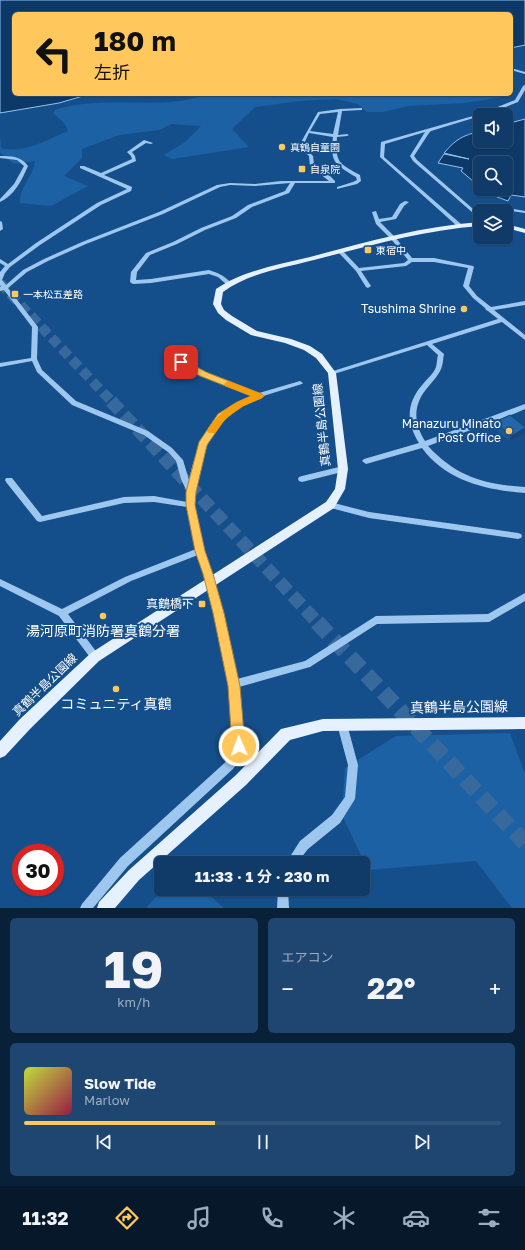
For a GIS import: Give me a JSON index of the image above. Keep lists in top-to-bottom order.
{
  "streets": {
    "main road": ["真鶴半島公園線"]
  },
  "places": {
    "other": [
      "真鶴自童園",
      "Tsushima Shrine",
      "Manazuru Minato Post Office",
      "湯河原町消防署真鶴分署",
      "コミュニティ真鶴"
    ],
    "transit": [
      "自泉院",
      "東宿中",
      "一本松五差路",
      "真鶴橋下"
    ]
  },
  "page": {
    "turn": ["180 m", "左折"],
    "limit": "30",
    "trip": "11:33 · 1 分 · 230 m",
    "tile": [
      ["19", "km/h"],
      "エアコン"
    ],
    "heat": ["−", "22°", "+"],
    "song": ["Slow Tide", "Marlow"],
    "tabs": "11:32"
  }
}
